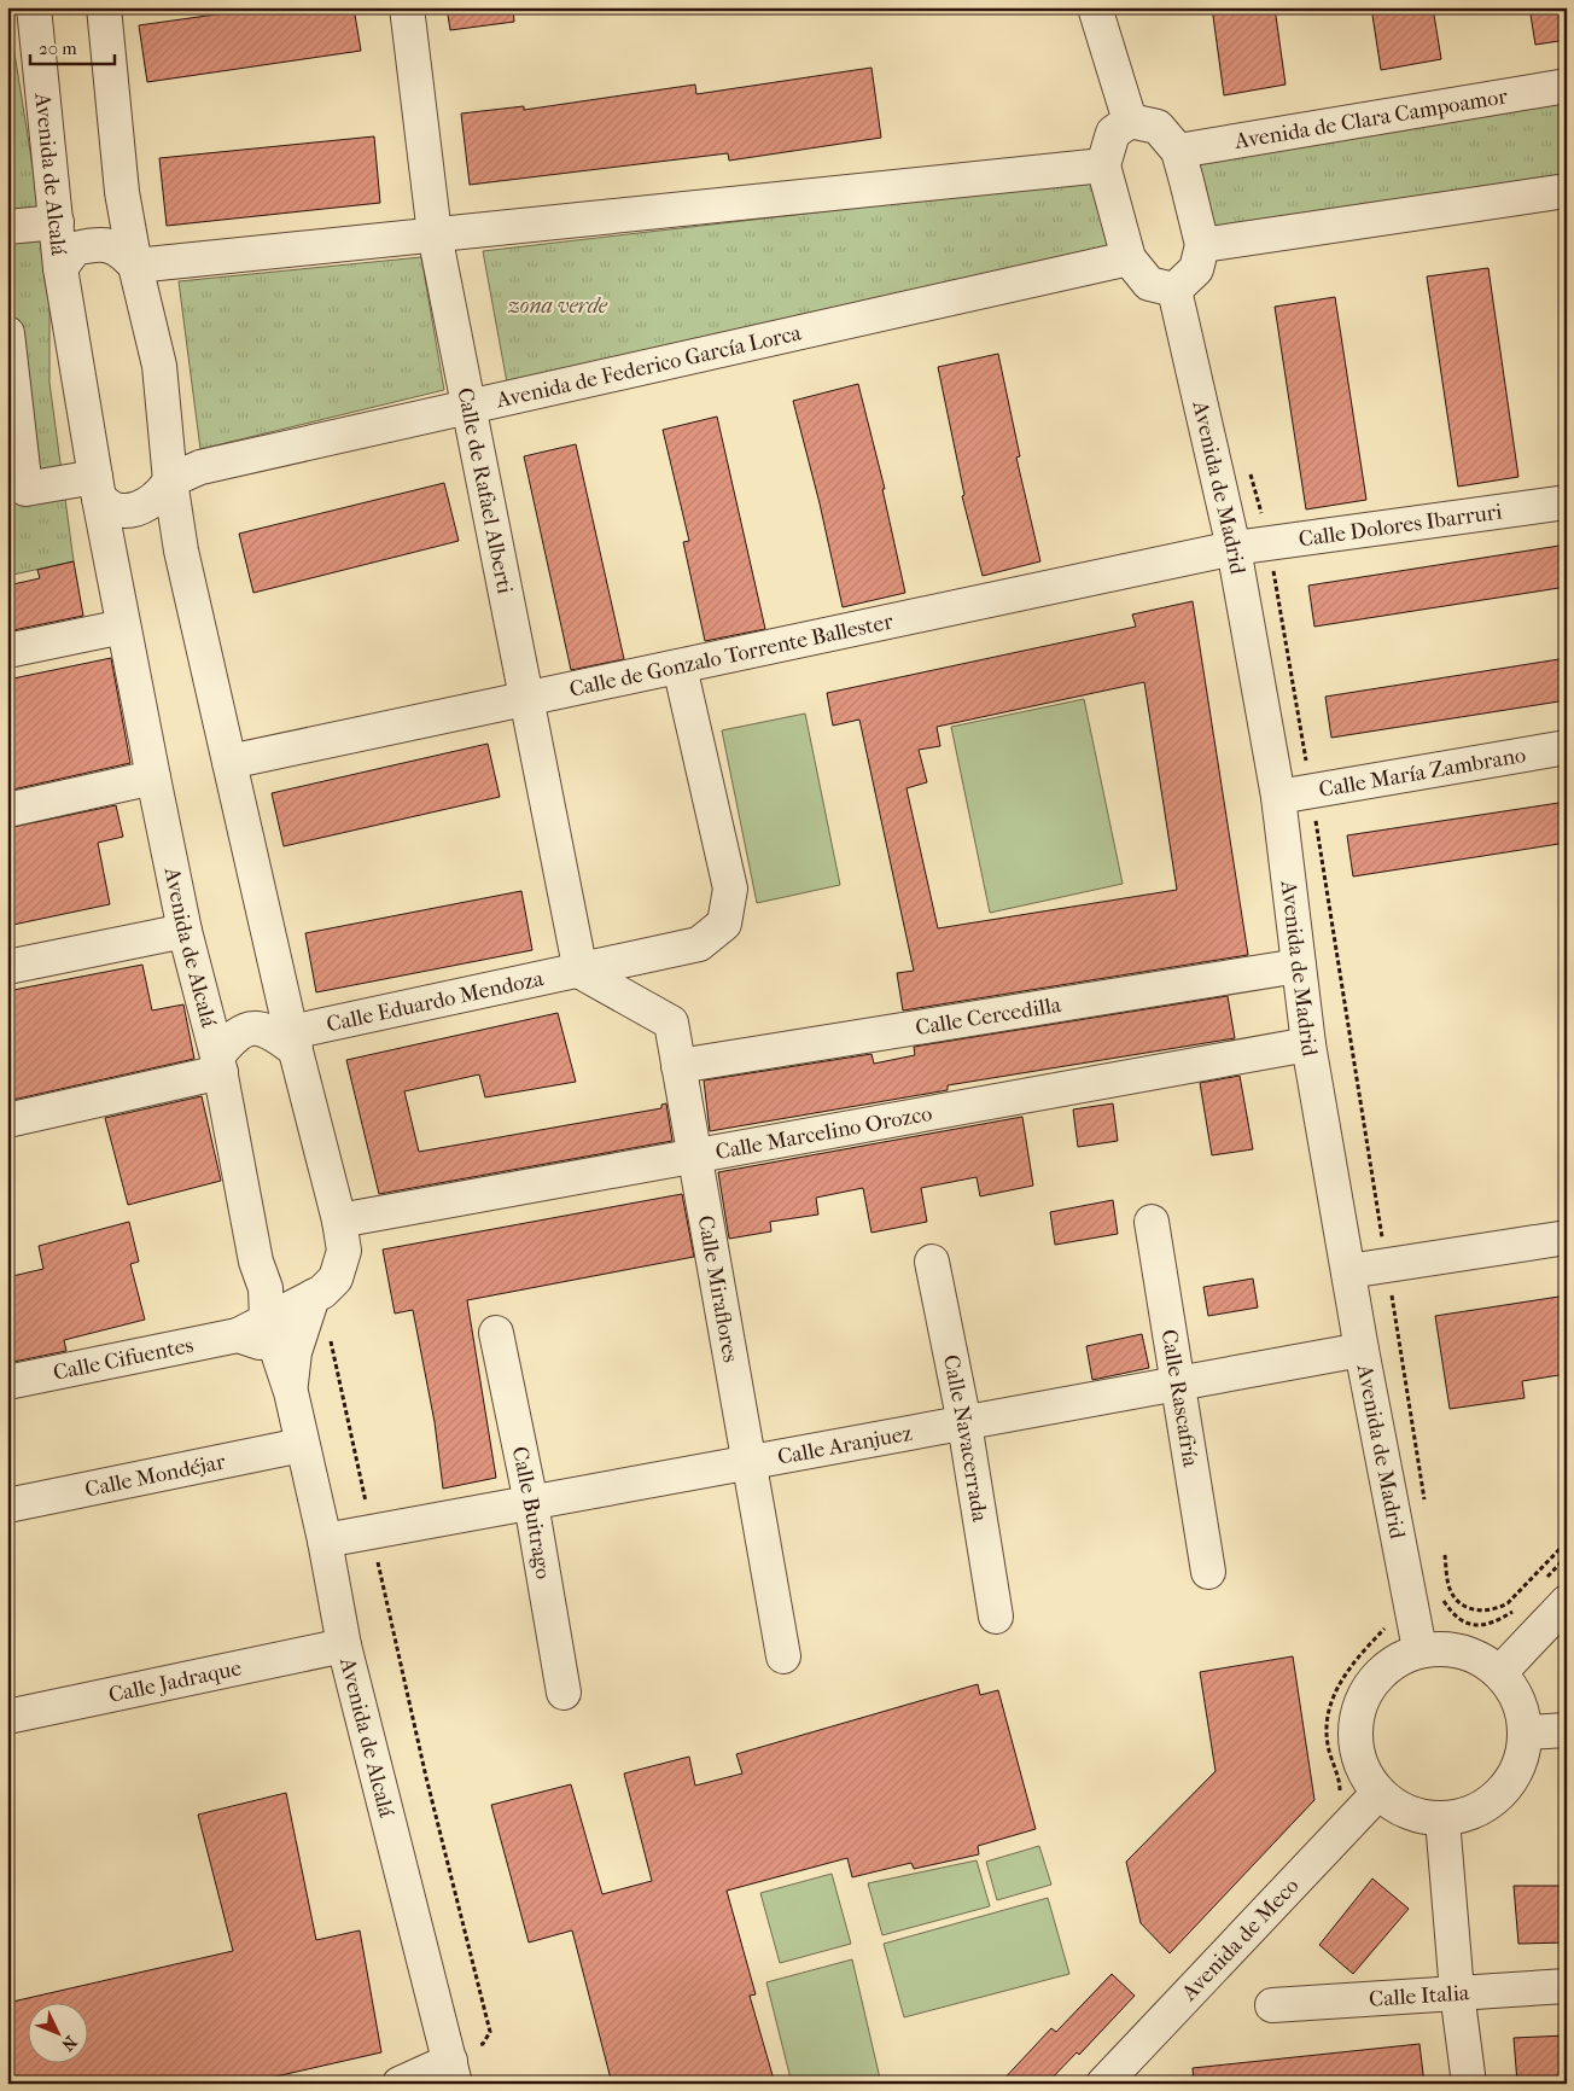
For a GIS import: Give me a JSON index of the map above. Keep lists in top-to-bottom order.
{
  "streets": {
    "street": [
      "Avenida de Clara Campoamor",
      "Avenida de Alcalá",
      "Avenida de Federico García Lorca",
      "Avenida de Madrid",
      "Calle de Rafael Alberti",
      "Calle Dolores Ibarruri",
      "Calle de Gonzalo Torrente Ballester",
      "Calle María Zambrano",
      "Calle Eduardo Mendoza",
      "Calle Cercedilla",
      "Calle Marcelino Orozco",
      "Calle Miraflores",
      "Calle Cifuentes",
      "Calle Rascafría",
      "Calle Navacerrada",
      "Calle Aranjuez",
      "Calle Mondéjar",
      "Calle Buitrago",
      "Calle Jadraque",
      "Avenida de Meco",
      "Calle Italia"
    ]
  },
  "crossings": [
    ["Avenida de Alcalá", "Calle Cifuentes"],
    ["Avenida de Alcalá", "Calle Aranjuez"],
    ["Avenida de Alcalá", "Calle Mondéjar"],
    ["Avenida de Alcalá", "Calle Jadraque"],
    ["Avenida de Federico García Lorca", "Calle de Rafael Alberti"],
    ["Avenida de Madrid", "Calle Dolores Ibarruri"],
    ["Avenida de Madrid", "Calle de Gonzalo Torrente Ballester"],
    ["Avenida de Madrid", "Calle María Zambrano"],
    ["Avenida de Madrid", "Calle Cercedilla"],
    ["Avenida de Madrid", "Calle Marcelino Orozco"],
    ["Avenida de Madrid", "Calle Aranjuez"],
    ["Avenida de Madrid", "Avenida de Meco"],
    ["Calle de Rafael Alberti", "Calle de Gonzalo Torrente Ballester"],
    ["Calle de Rafael Alberti", "Calle Eduardo Mendoza"],
    ["Calle de Rafael Alberti", "Calle Miraflores"],
    ["Calle Dolores Ibarruri", "Calle de Gonzalo Torrente Ballester"],
    ["Calle de Gonzalo Torrente Ballester", "Calle Eduardo Mendoza"],
    ["Calle Eduardo Mendoza", "Calle Miraflores"],
    ["Calle Cercedilla", "Calle Miraflores"],
    ["Calle Marcelino Orozco", "Calle Miraflores"],
    ["Calle Miraflores", "Calle Aranjuez"],
    ["Calle Rascafría", "Calle Aranjuez"],
    ["Calle Navacerrada", "Calle Aranjuez"],
    ["Calle Aranjuez", "Calle Buitrago"]
  ],
  "parks": ["zona verde"],
  "scale_bar": "20 m",
  "north": "bottom right"
}
